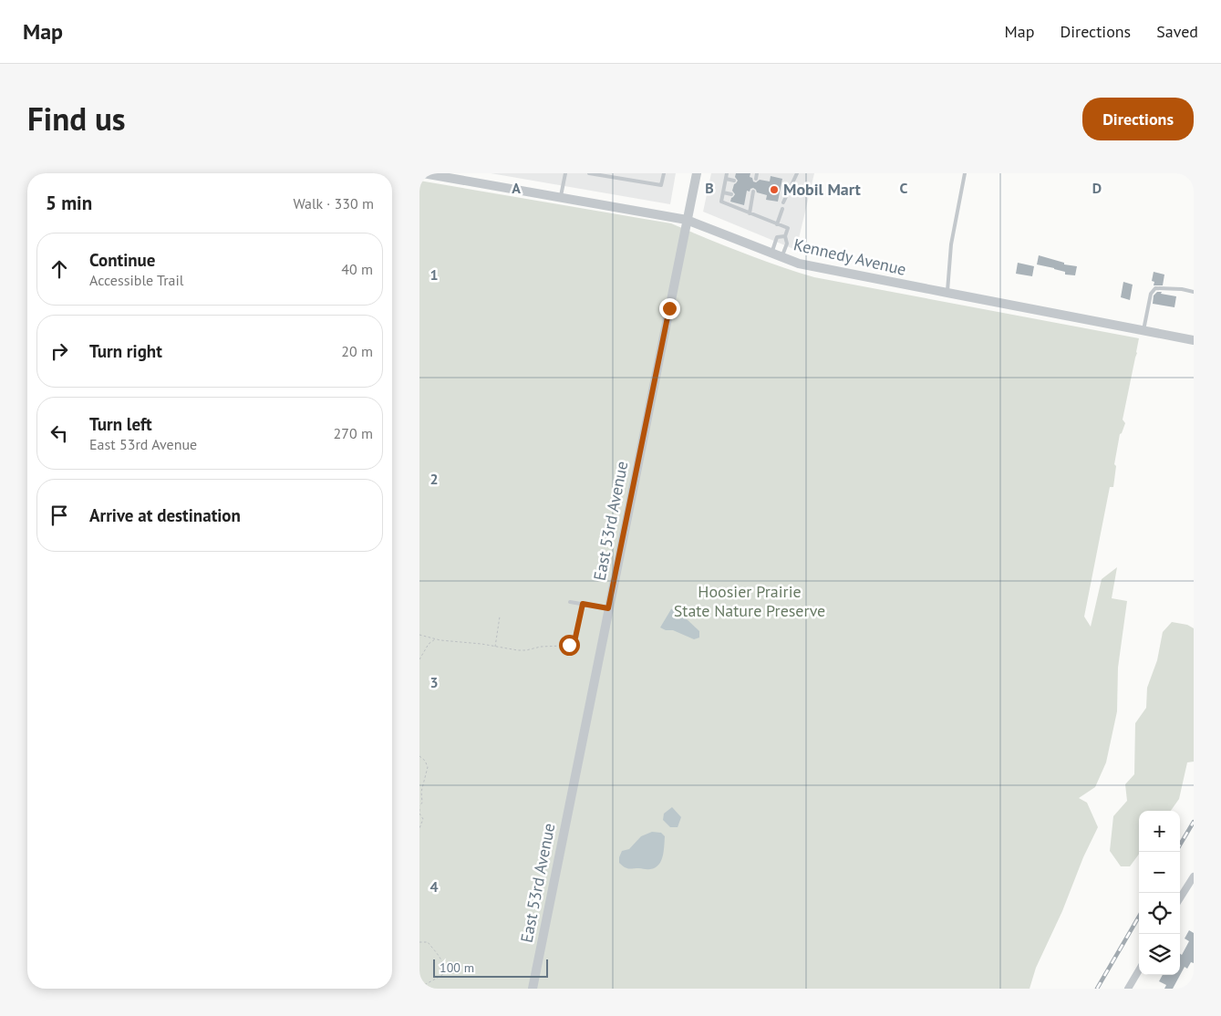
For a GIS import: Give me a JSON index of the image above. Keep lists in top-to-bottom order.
{
  "streets": {
    "street": ["Kennedy Avenue", "East 53rd Avenue"]
  },
  "crossings": [
    ["Kennedy Avenue", "East 53rd Avenue"]
  ],
  "parks": ["Hoosier Prairie State Nature Preserve"],
  "places": ["Mobil Mart"],
  "scale_bar": "100 m",
  "page": {
    "header": "Map",
    "nav": ["Map", "Directions", "Saved"],
    "title": "Find us",
    "buttons": "Directions",
    "heading": ["5 min", "Walk · 330 m"],
    "list": [
      ["Continue", "Accessible Trail", "40 m"],
      ["Turn right", "20 m"],
      ["Turn left", "East 53rd Avenue", "270 m"],
      "Arrive at destination"
    ],
    "map_buttons": ["+", "−"],
    "scale": "100 m"
  },
  "grid": {
    "columns": [
      "A",
      "B",
      "C",
      "D"
    ],
    "rows": [
      "1",
      "2",
      "3",
      "4"
    ]
  }
}
